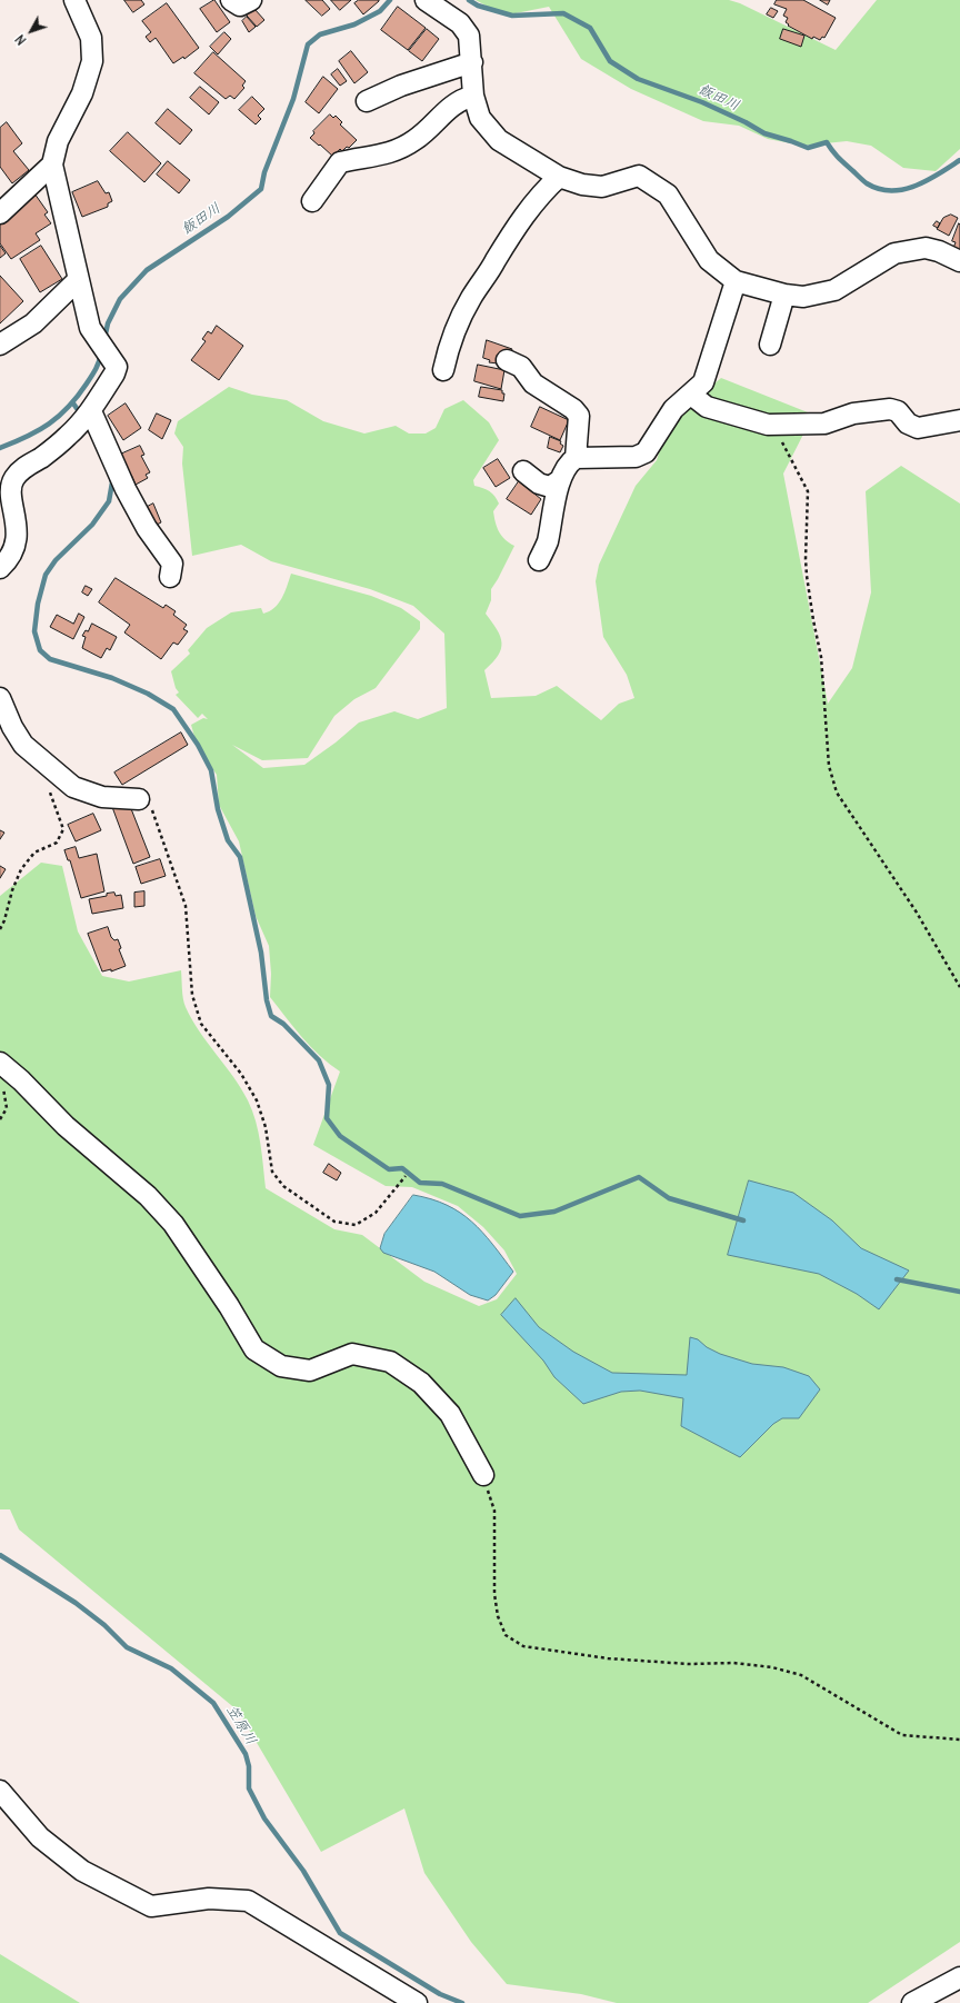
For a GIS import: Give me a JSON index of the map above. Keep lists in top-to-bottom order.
{
  "water": ["飯田川", "笠原川"],
  "north": "bottom left"
}
